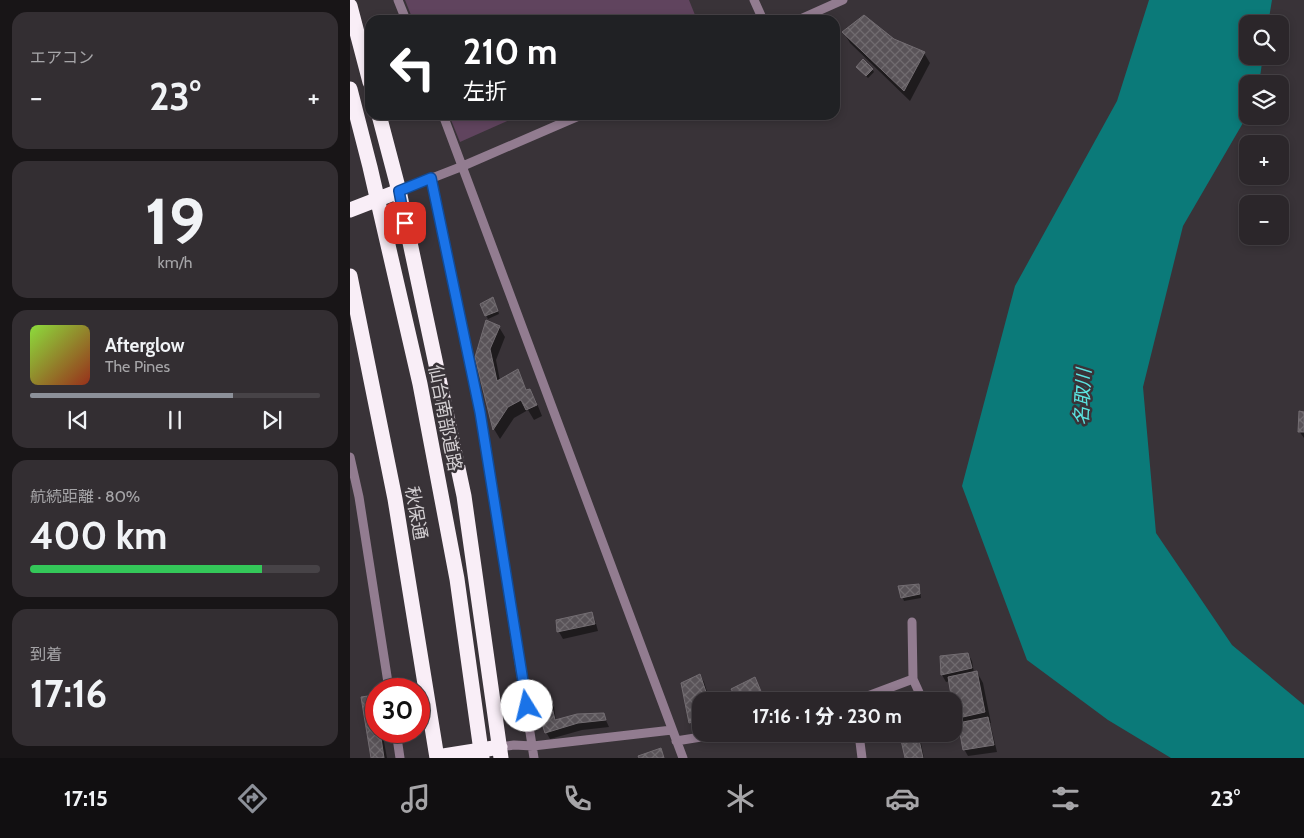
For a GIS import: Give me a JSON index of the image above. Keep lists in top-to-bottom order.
{
  "streets": {
    "highway": ["仙台南部道路", "秋保通"]
  },
  "water": ["名取川"],
  "page": {
    "tile": [
      "エアコン",
      ["19", "km/h"],
      ["航続距離 · 80%", "400 km"],
      ["到着", "17:16"]
    ],
    "map_buttons": ["+", "−"],
    "turn": ["210 m", "左折"],
    "heat": ["−", "23°", "+"],
    "song": ["Afterglow", "The Pines"],
    "limit": "30",
    "trip": "17:16 · 1 分 · 230 m",
    "tabs": ["17:15", "23°"]
  }
}
